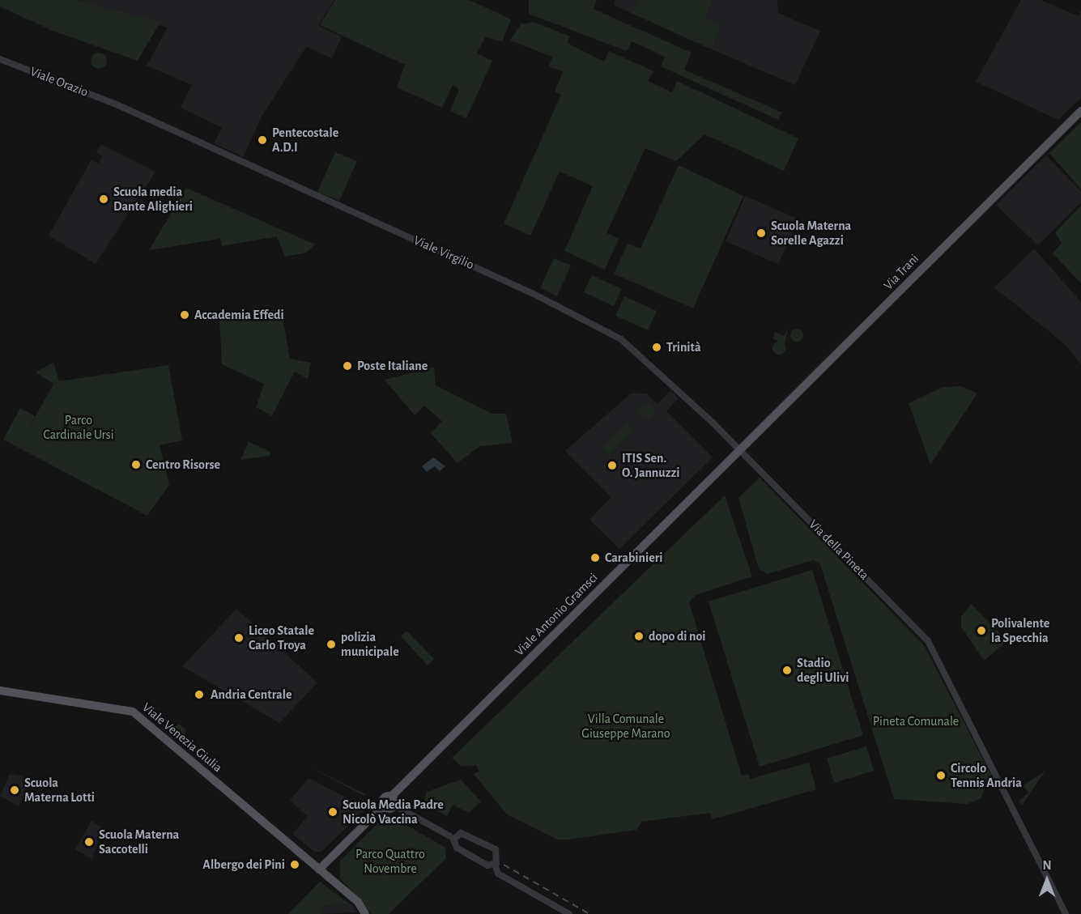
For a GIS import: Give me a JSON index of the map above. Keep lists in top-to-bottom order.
{
  "streets": {
    "main road": ["Via Trani", "Viale Antonio Gramsci", "Viale Venezia Giulia"],
    "street": ["Viale Orazio", "Viale Virgilio", "Via della Pineta"]
  },
  "crossings": [
    ["Viale Orazio", "Viale Virgilio"],
    ["Viale Virgilio", "Via Trani"],
    ["Viale Virgilio", "Via della Pineta"],
    ["Viale Virgilio", "Viale Antonio Gramsci"],
    ["Via Trani", "Via della Pineta"],
    ["Via Trani", "Viale Antonio Gramsci"],
    ["Via della Pineta", "Viale Antonio Gramsci"],
    ["Viale Antonio Gramsci", "Viale Venezia Giulia"]
  ],
  "parks": [
    "Parco Cardinale Ursi",
    "Villa Comunale Giuseppe Marano",
    "Pineta Comunale",
    "Parco Quattro Novembre"
  ],
  "places": [
    "Pentecostale A.D.I",
    "Scuola media Dante Alighieri",
    "Scuola Materna Sorelle Agazzi",
    "Accademia Effedi",
    "Trinità",
    "Poste Italiane",
    "Centro Risorse",
    "ITIS Sen. O. Jannuzzi",
    "Carabinieri",
    "Polivalente la Specchia",
    "dopo di noi",
    "Liceo Statale Carlo Troya",
    "polizia municipale",
    "Stadio degli Ulivi",
    "Andria Centrale",
    "Circolo Tennis Andria",
    "Scuola Materna Lotti",
    "Scuola Media Padre Nicolò Vaccina",
    "Scuola Materna Saccotelli",
    "Albergo dei Pini"
  ],
  "north": "top"
}
